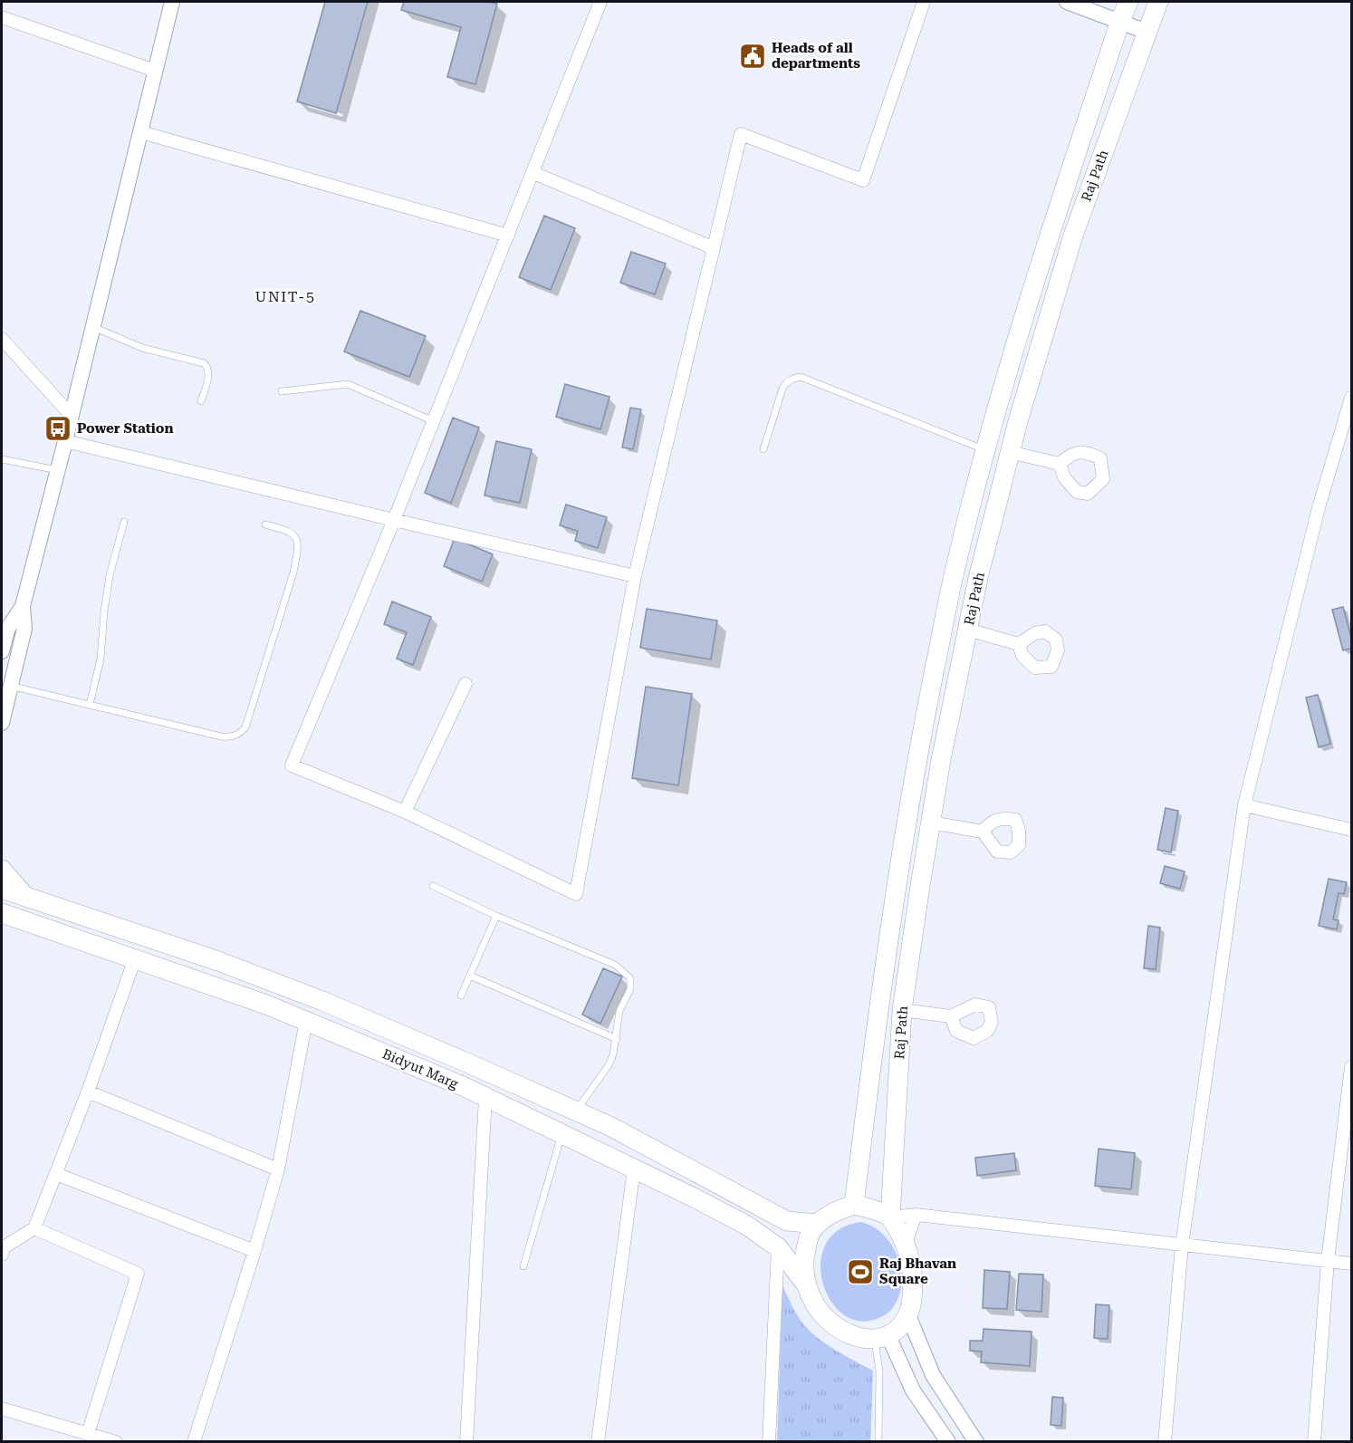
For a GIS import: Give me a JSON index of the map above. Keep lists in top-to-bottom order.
{
  "streets": {
    "main road": ["Raj Path", "Bidyut Marg"]
  },
  "crossings": [
    ["Raj Path", "Bidyut Marg"]
  ],
  "districts": ["UNIT-5"],
  "places": {
    "public building": ["Heads of all departments"],
    "bus stop": ["Power Station"],
    "sports": ["Raj Bhavan Square"]
  }
}
